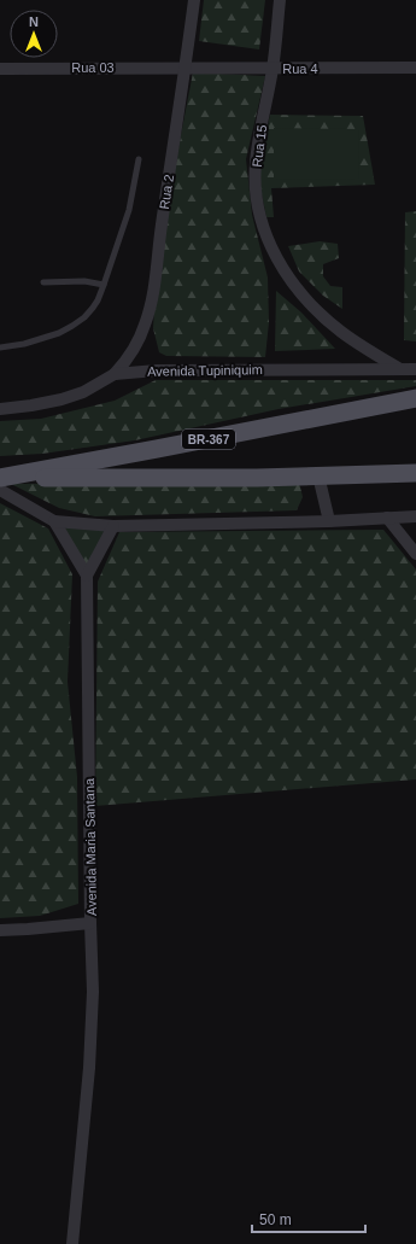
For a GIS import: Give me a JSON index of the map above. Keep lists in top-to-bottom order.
{
  "streets": {
    "main road": ["BR-367"],
    "street": [
      "Rua 03",
      "Rua 4",
      "Rua 15",
      "Rua 2",
      "Avenida Tupiniquim",
      "Avenida Maria Santana"
    ]
  },
  "crossings": [
    ["Rua 03", "Rua 4"],
    ["Rua 03", "Rua 2"],
    ["Rua 4", "Rua 15"],
    ["Rua 4", "Rua 2"],
    ["Rua 15", "Avenida Tupiniquim"],
    ["Rua 2", "Avenida Tupiniquim"]
  ],
  "scale_bar": "50 m",
  "north": "top"
}
